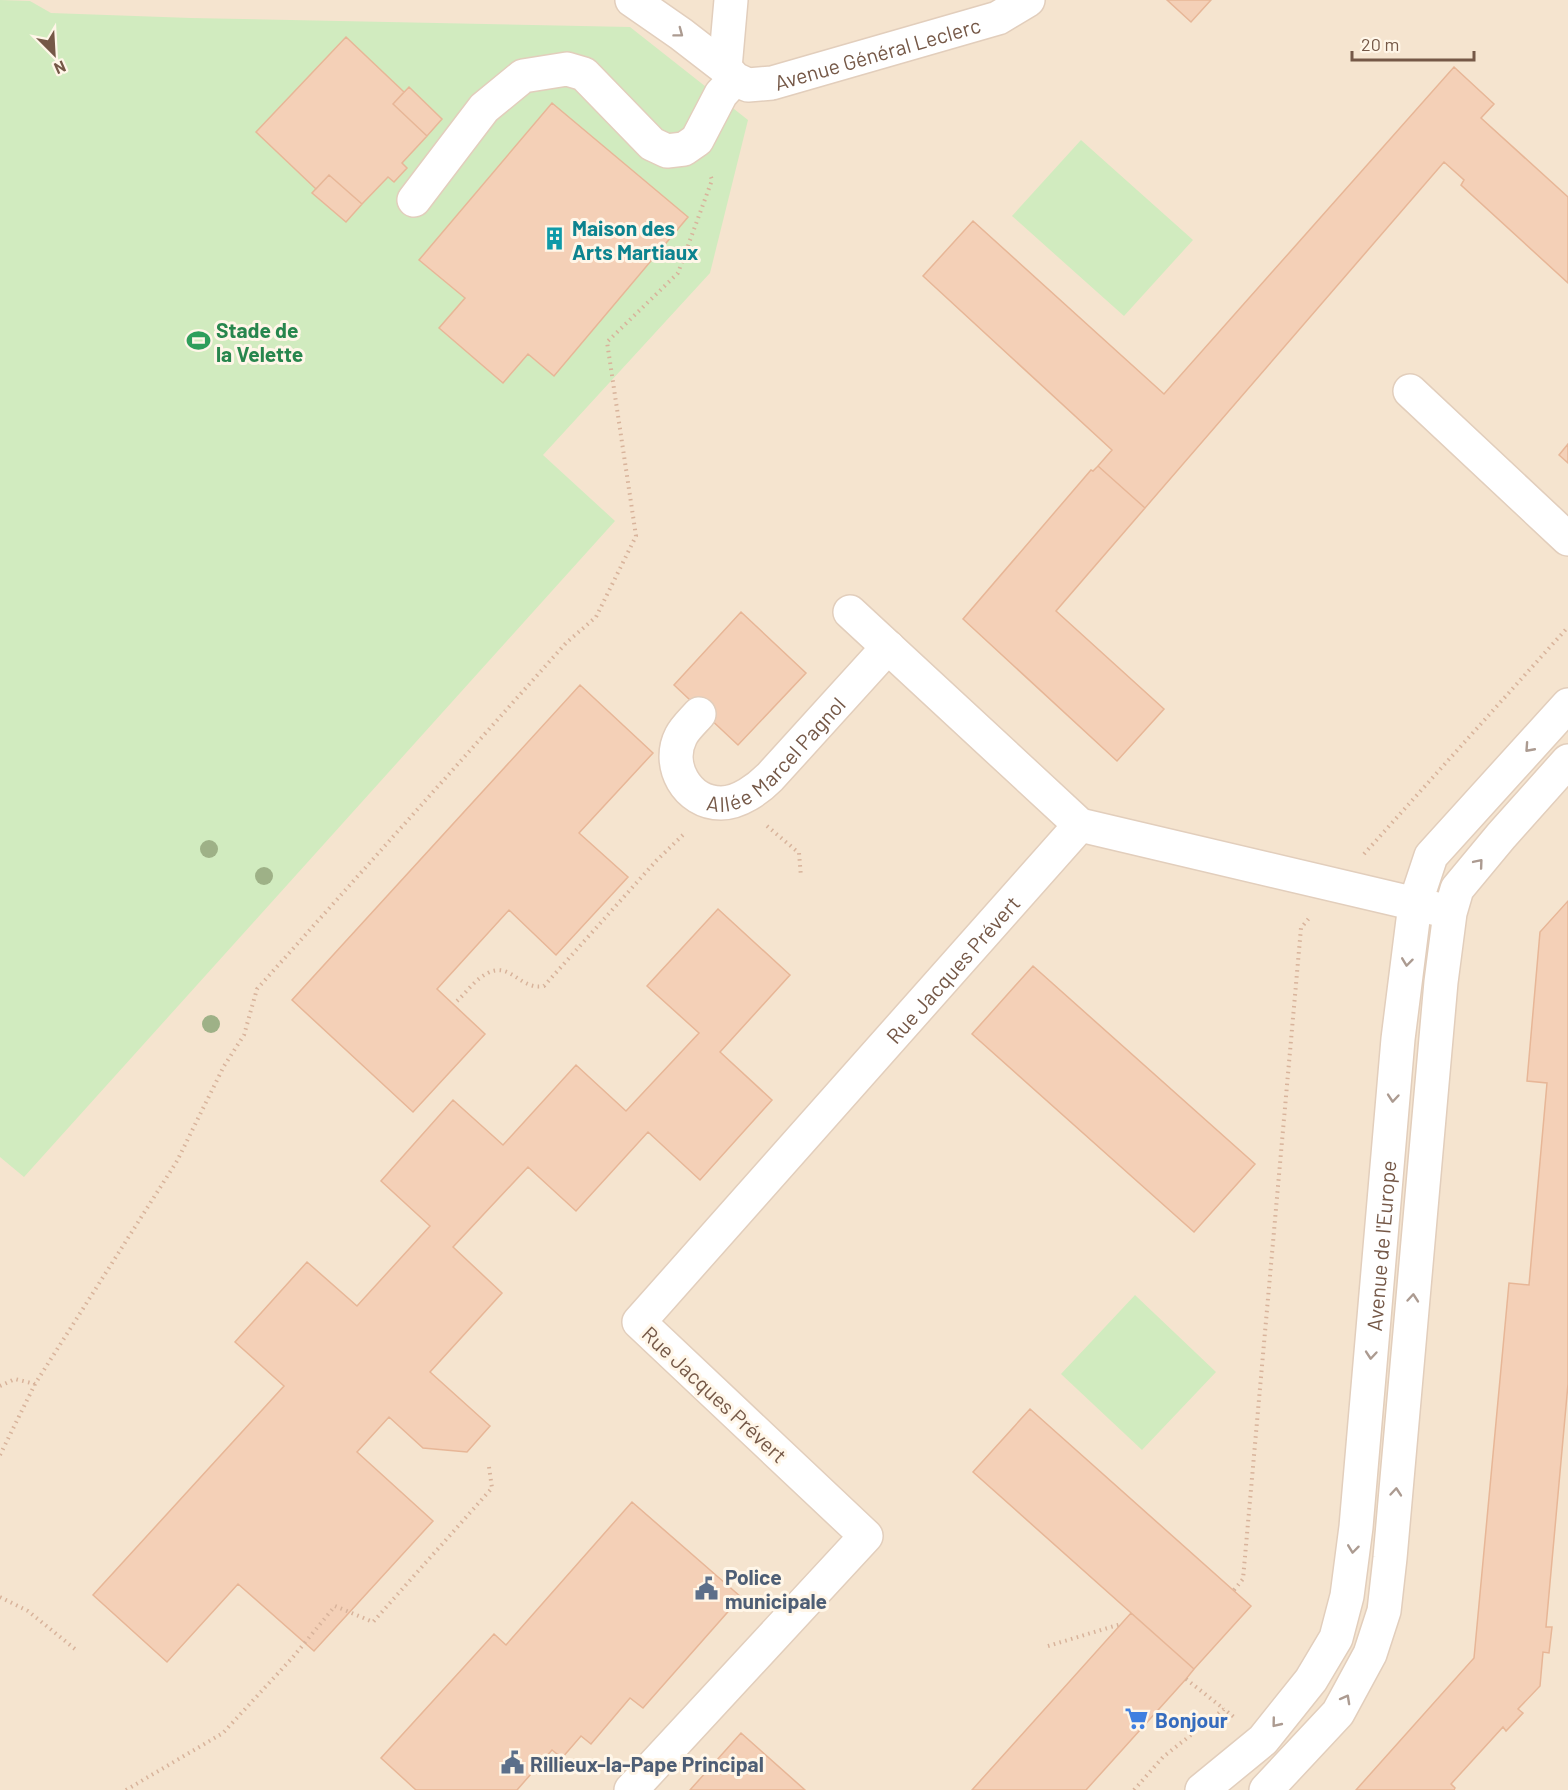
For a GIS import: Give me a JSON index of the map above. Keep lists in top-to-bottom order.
{
  "streets": {
    "street": [
      "Avenue Général Leclerc",
      "Allée Marcel Pagnol",
      "Rue Jacques Prévert",
      "Avenue de l'Europe"
    ]
  },
  "places": {
    "building": ["Maison des Arts Martiaux"],
    "sports": ["Stade de la Velette"],
    "public building": ["Police municipale", "Rillieux-la-Pape Principal"],
    "supermarket": ["Bonjour"]
  },
  "scale_bar": "20 m",
  "north": "bottom right"
}
